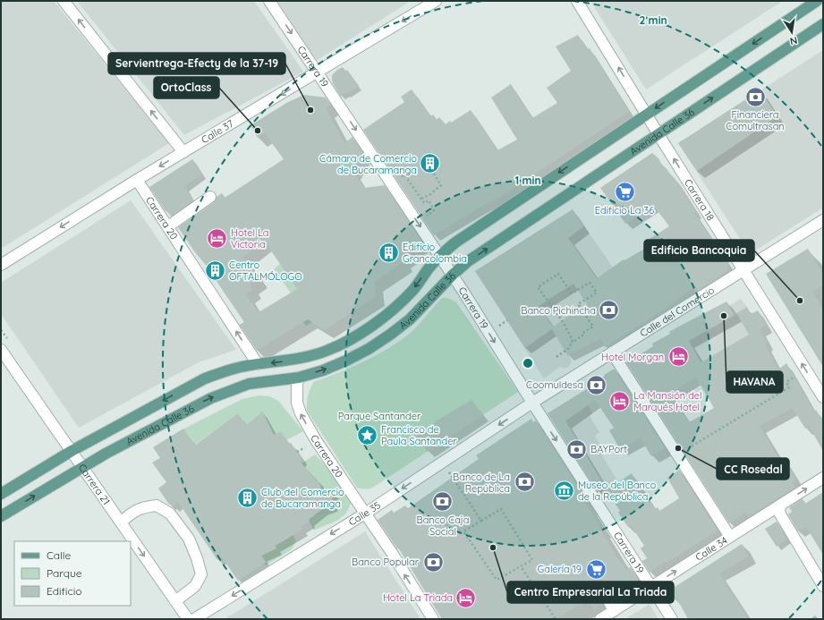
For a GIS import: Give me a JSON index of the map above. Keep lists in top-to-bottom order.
{
  "streets": {
    "main road": ["Avenida Calle 36"],
    "street": [
      "Carrera 19",
      "Calle 37",
      "Carrera 18",
      "Carrera 20",
      "Calle del Comercio",
      "Carrera 21",
      "Calle 35",
      "Calle 34"
    ]
  },
  "crossings": [
    ["Carrera 19", "Calle 37"],
    ["Carrera 19", "Avenida Calle 36"],
    ["Carrera 19", "Calle del Comercio"],
    ["Carrera 19", "Calle 35"],
    ["Carrera 19", "Calle 34"],
    ["Calle 37", "Carrera 20"],
    ["Avenida Calle 36", "Carrera 18"],
    ["Avenida Calle 36", "Carrera 20"],
    ["Avenida Calle 36", "Carrera 21"],
    ["Carrera 18", "Calle del Comercio"],
    ["Carrera 20", "Calle 35"],
    ["Calle del Comercio", "Calle 35"]
  ],
  "one_way": [
    "Calle 37",
    "Carrera 18",
    "Carrera 20",
    "Calle 35",
    "Calle 34"
  ],
  "parks": ["Parque Santander"],
  "places": {
    "bank": [
      "Financiera Comultrasan",
      "Banco Pichincha",
      "Coomuldesa",
      "BAYPort",
      "Banco de La República",
      "Banco Caja Social",
      "Banco Popular"
    ],
    "other": [
      "Servientrega-Efecty de la 37-19",
      "OrtoClass",
      "Edificio Bancoquia",
      "HAVANA",
      "CC Rosedal",
      "Centro Empresarial La Triada"
    ],
    "building": [
      "Cámara de Comercio de Bucaramanga",
      "Edificio Grancolombia",
      "Centro OFTALMÓLOGO",
      "Club del Comercio de Bucaramanga"
    ],
    "supermarket": ["Edificio La 36", "Galería 19"],
    "hotel": [
      "Hotel La Victoria",
      "Hotel Morgan",
      "La Mansión del Marqués Hotel",
      "Hotel La Triada"
    ],
    "place": ["Francisco de Paula Santander"],
    "museum": ["Museo del Banco de la República"]
  },
  "legend": ["Calle", "Parque", "Edificio"],
  "north": "bottom",
  "rings": ["2 min", "1 min"]
}
